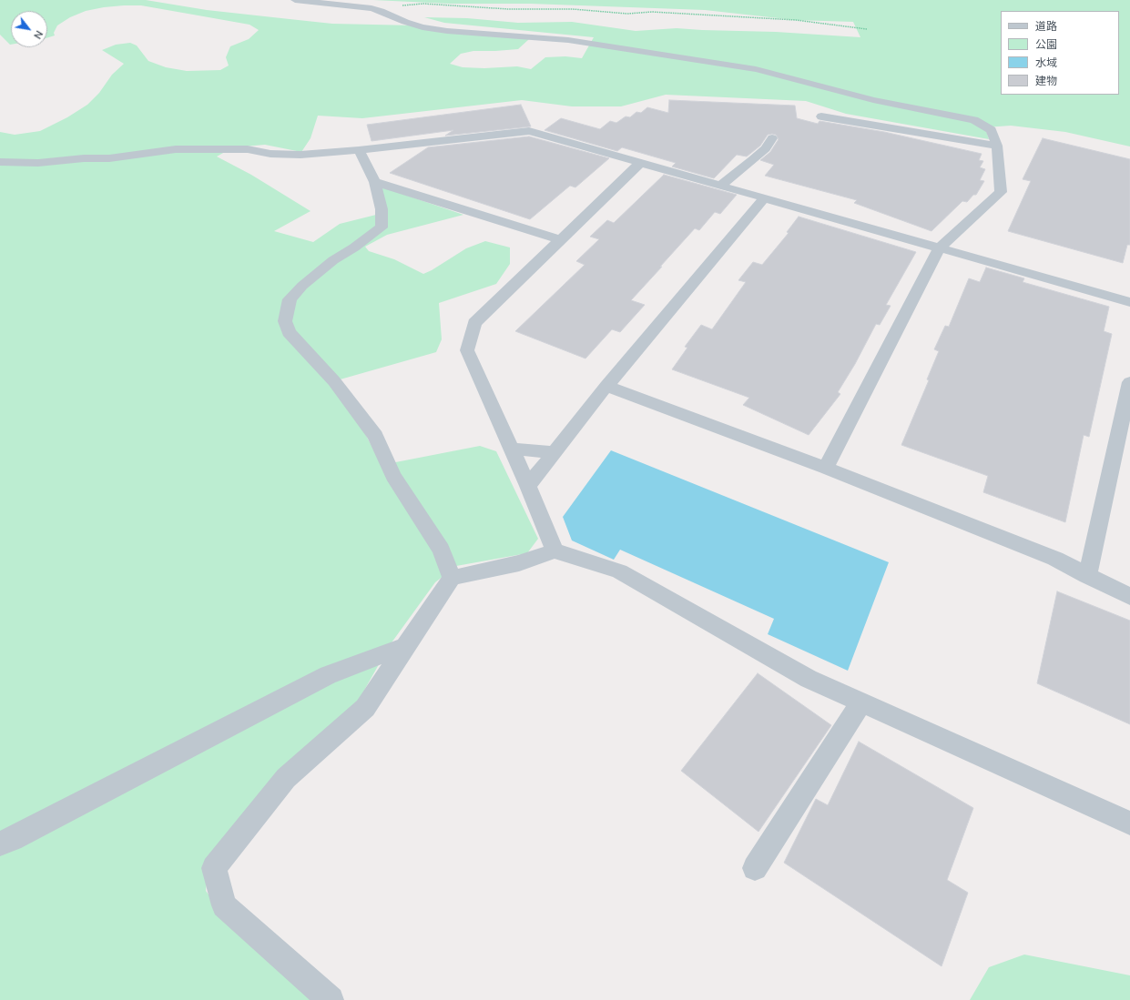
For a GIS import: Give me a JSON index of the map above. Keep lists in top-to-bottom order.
{
  "legend": [
    "道路",
    "公園",
    "水域",
    "建物"
  ],
  "north": "bottom right"
}
